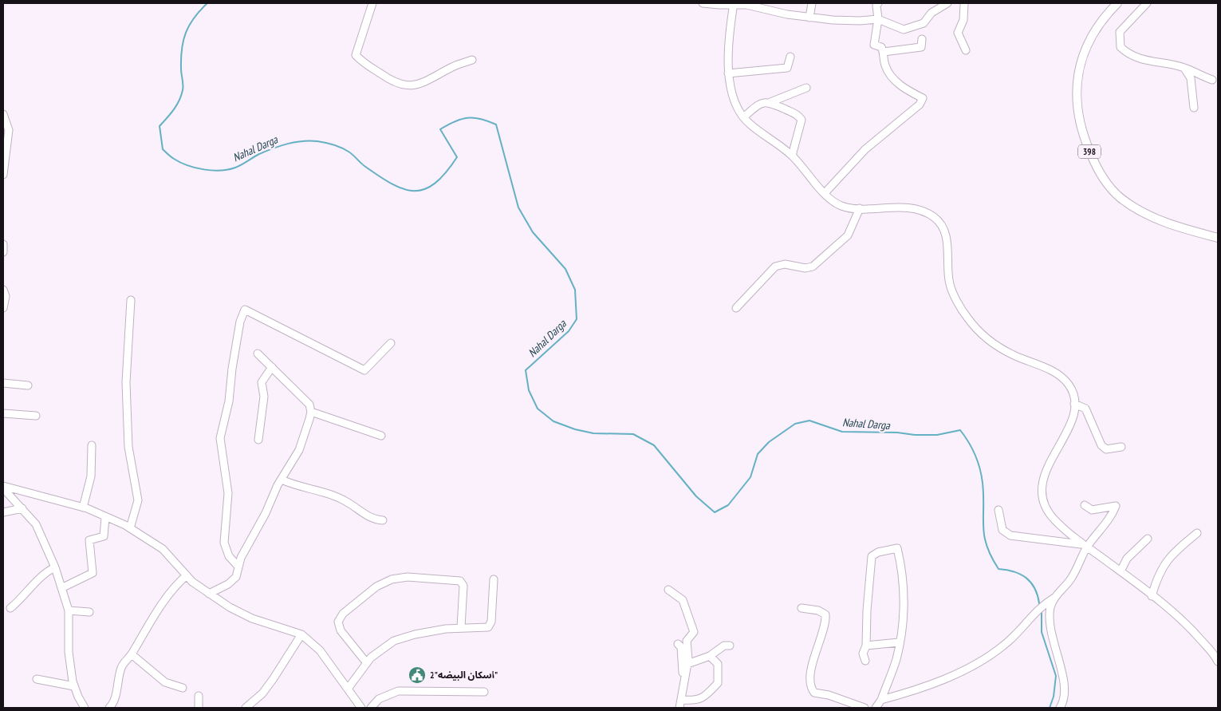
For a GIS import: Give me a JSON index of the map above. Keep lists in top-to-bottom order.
{
  "streets": {
    "main road": ["398"]
  },
  "water": ["Nahal Darga"],
  "places": {
    "public building": ["اسكان البيضه\"2\""]
  }
}
